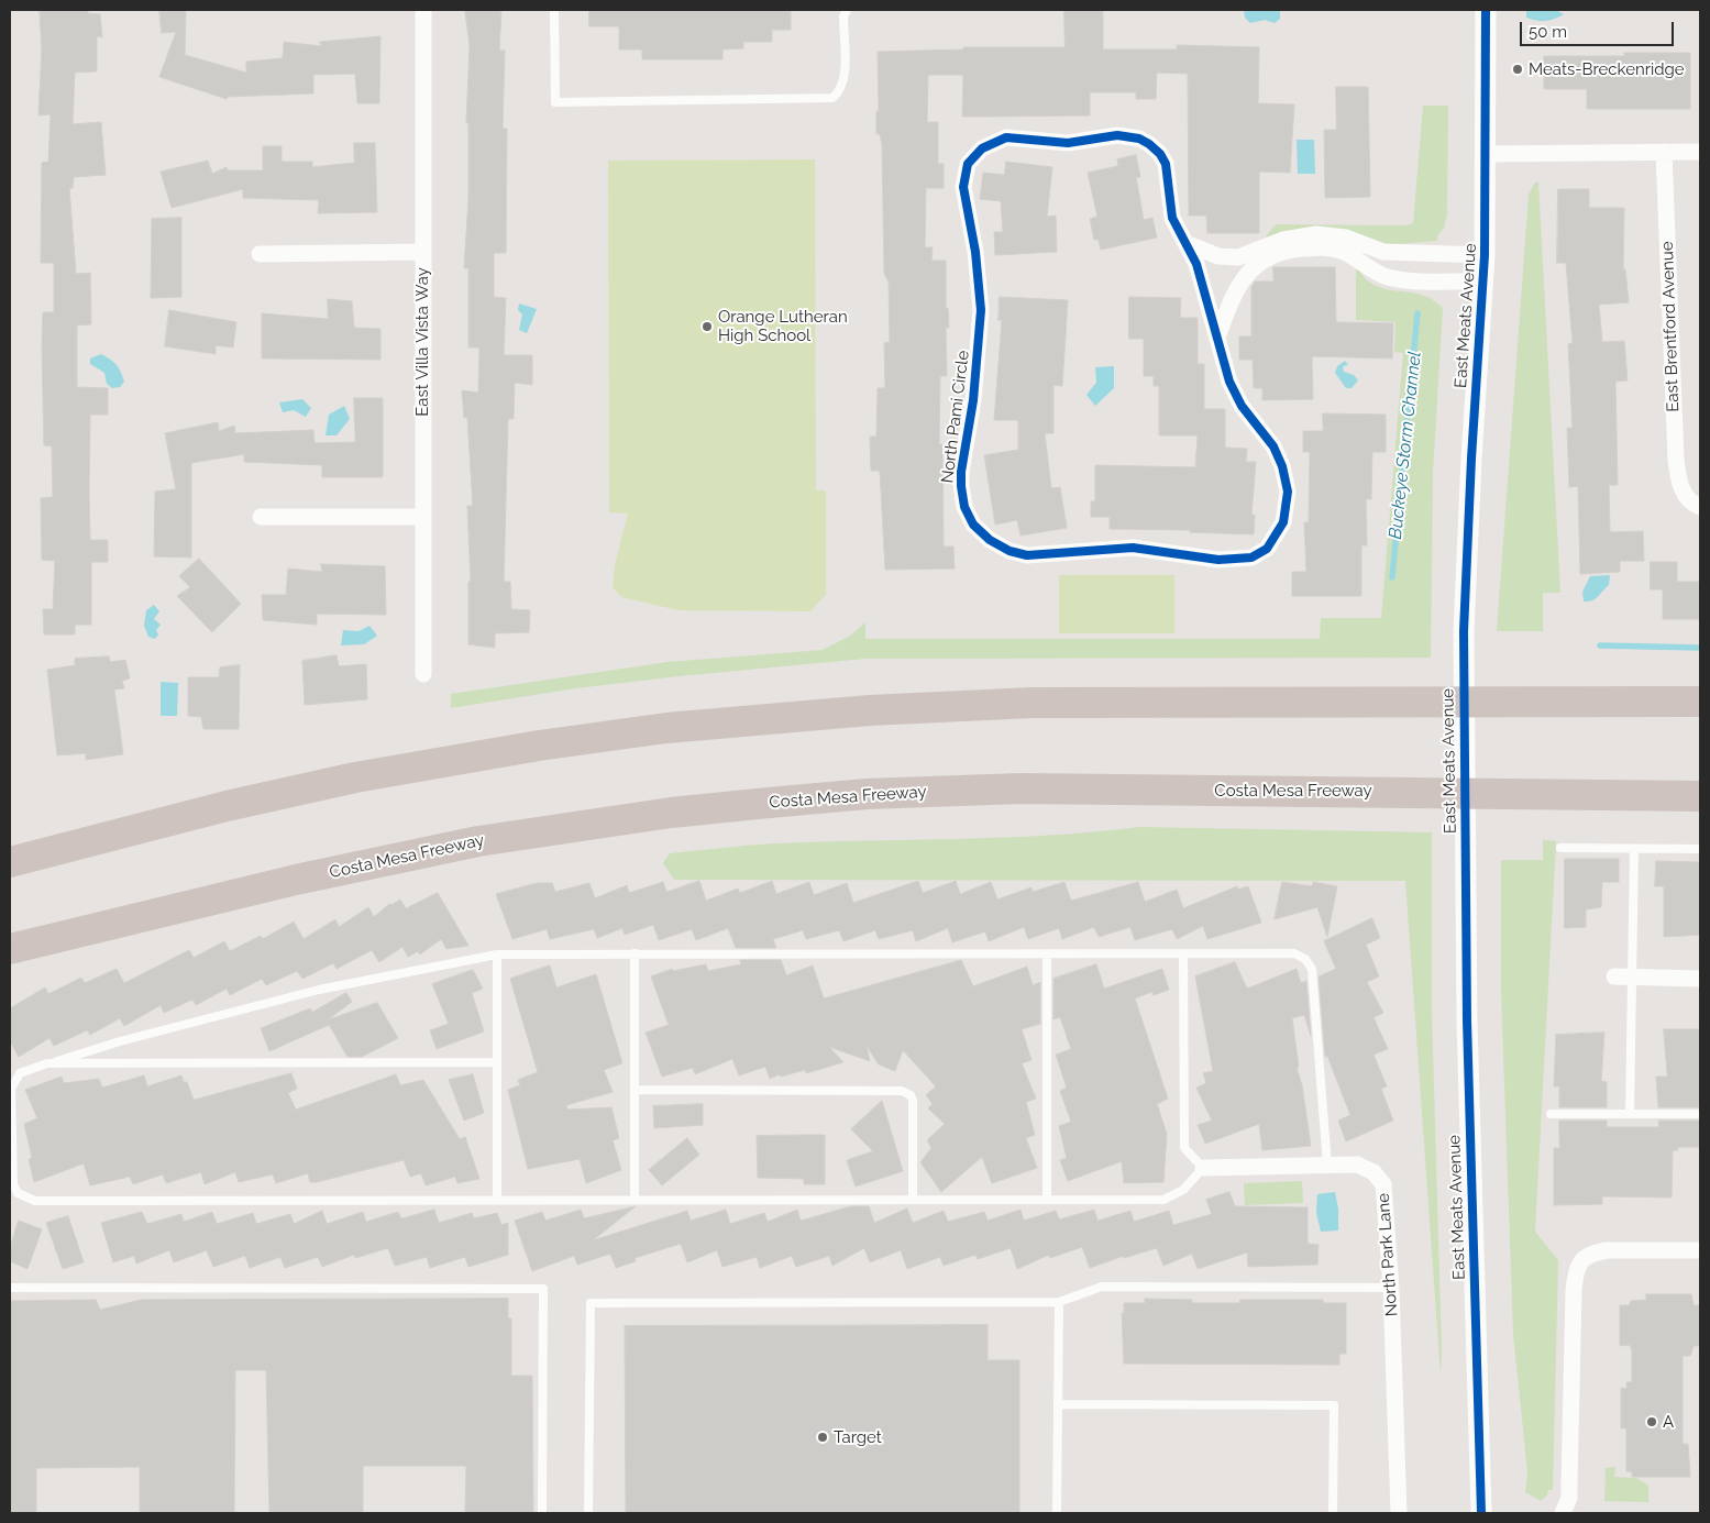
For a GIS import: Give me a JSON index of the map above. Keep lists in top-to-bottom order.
{
  "streets": {
    "highway": ["Costa Mesa Freeway"],
    "street": [
      "East Meats Avenue",
      "East Brentford Avenue",
      "East Villa Vista Way",
      "North Pami Circle",
      "North Park Lane"
    ]
  },
  "water": ["Buckeye Storm Channel"],
  "places": [
    "Meats-Breckenridge",
    "Orange Lutheran High School",
    "A",
    "Target"
  ],
  "scale_bar": "50 m"
}
